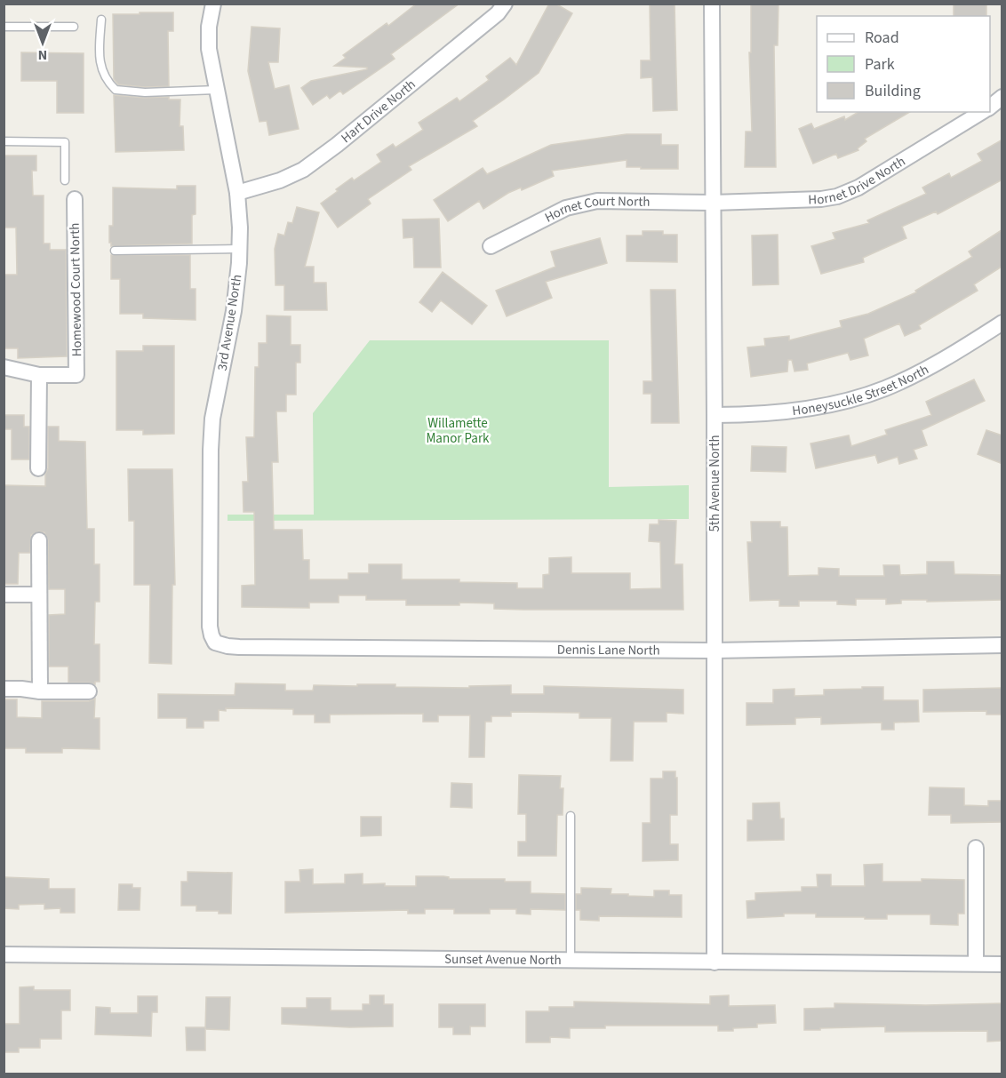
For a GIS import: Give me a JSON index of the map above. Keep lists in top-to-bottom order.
{
  "streets": {
    "street": [
      "Hart Drive North",
      "Hornet Drive North",
      "Hornet Court North",
      "Homewood Court North",
      "3rd Avenue North",
      "Honeysuckle Street North",
      "5th Avenue North",
      "Dennis Lane North",
      "Sunset Avenue North"
    ]
  },
  "crossings": [
    ["Hart Drive North", "3rd Avenue North"],
    ["Hornet Drive North", "Hornet Court North"],
    ["Hornet Drive North", "5th Avenue North"],
    ["Hornet Court North", "5th Avenue North"],
    ["3rd Avenue North", "Dennis Lane North"],
    ["Honeysuckle Street North", "5th Avenue North"],
    ["5th Avenue North", "Dennis Lane North"],
    ["5th Avenue North", "Sunset Avenue North"]
  ],
  "parks": ["Willamette Manor Park"],
  "legend": ["Road", "Park", "Building"],
  "north": "bottom"
}
